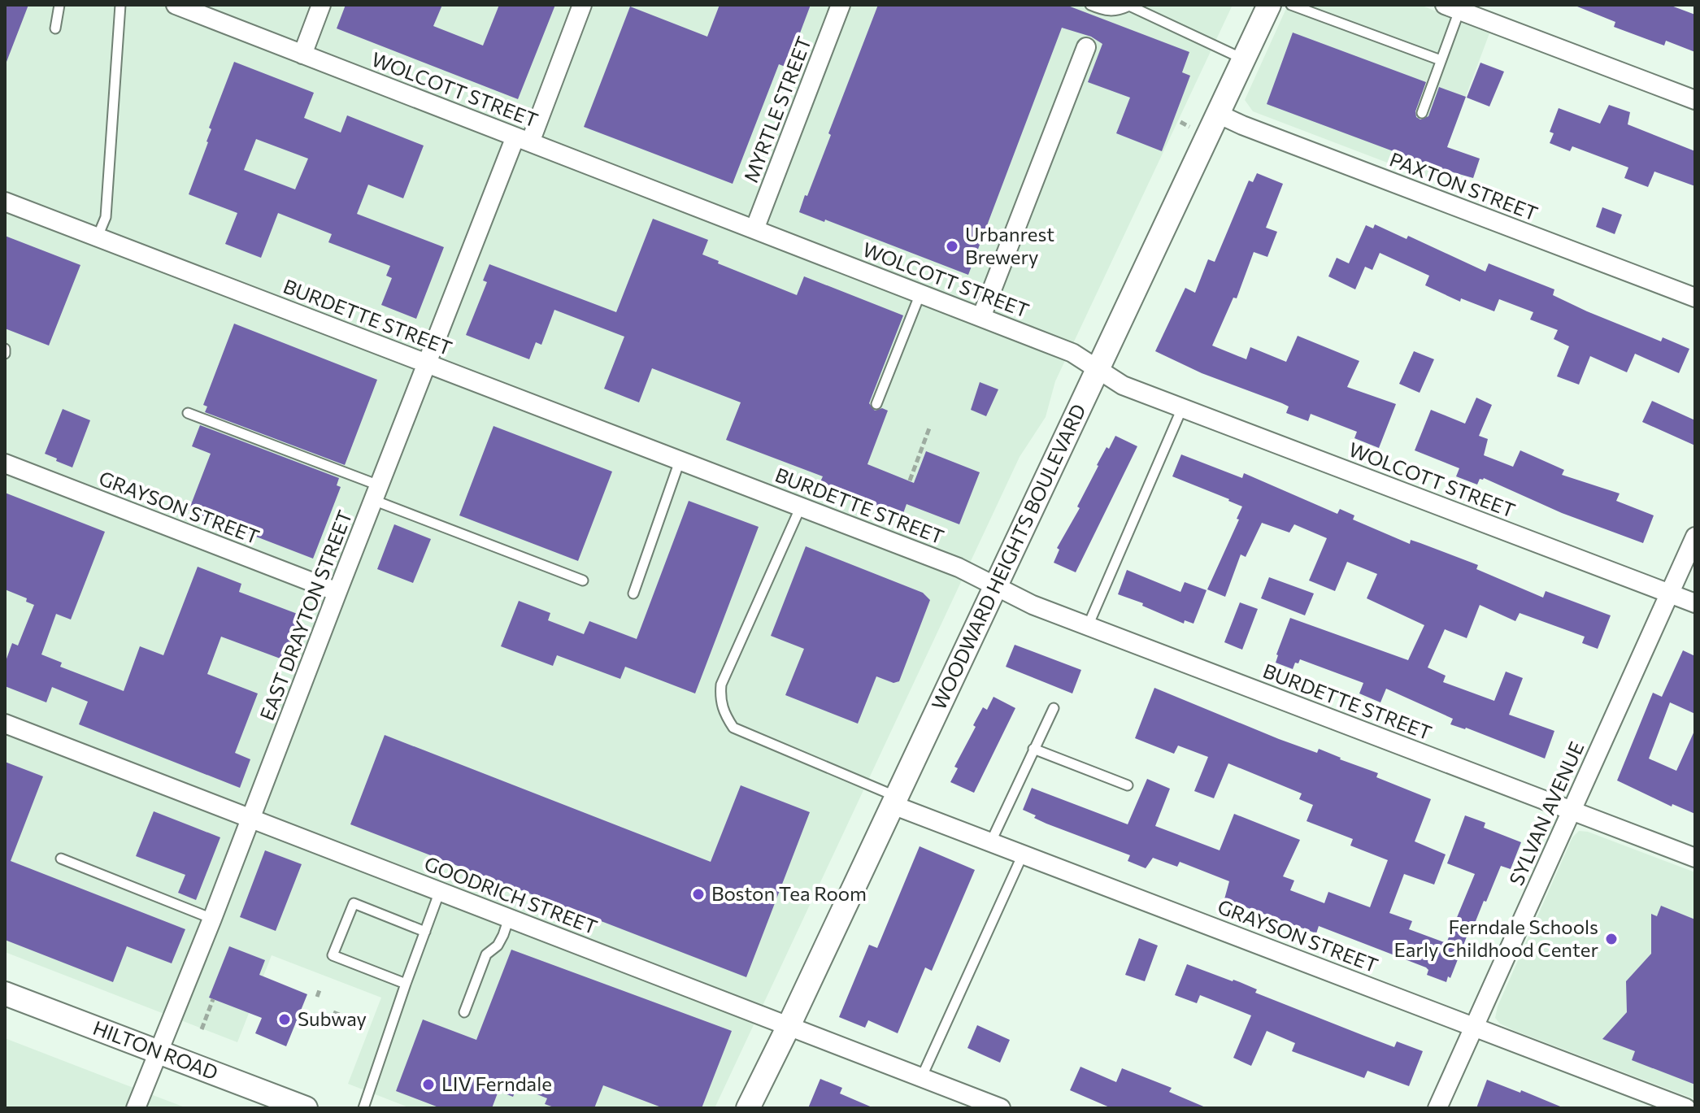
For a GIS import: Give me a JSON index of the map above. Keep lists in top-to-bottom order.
{
  "streets": {
    "street": [
      "WOLCOTT STREET",
      "MYRTLE STREET",
      "PAXTON STREET",
      "BURDETTE STREET",
      "GRAYSON STREET",
      "WOODWARD HEIGHTS BOULEVARD",
      "EAST DRAYTON STREET",
      "SYLVAN AVENUE",
      "GOODRICH STREET",
      "HILTON ROAD"
    ]
  },
  "crossings": [
    ["WOLCOTT STREET", "MYRTLE STREET"],
    ["WOLCOTT STREET", "WOODWARD HEIGHTS BOULEVARD"],
    ["WOLCOTT STREET", "EAST DRAYTON STREET"],
    ["WOLCOTT STREET", "SYLVAN AVENUE"],
    ["PAXTON STREET", "WOODWARD HEIGHTS BOULEVARD"],
    ["BURDETTE STREET", "WOODWARD HEIGHTS BOULEVARD"],
    ["BURDETTE STREET", "EAST DRAYTON STREET"],
    ["BURDETTE STREET", "SYLVAN AVENUE"],
    ["GRAYSON STREET", "WOODWARD HEIGHTS BOULEVARD"],
    ["GRAYSON STREET", "EAST DRAYTON STREET"],
    ["GRAYSON STREET", "SYLVAN AVENUE"],
    ["WOODWARD HEIGHTS BOULEVARD", "GOODRICH STREET"],
    ["EAST DRAYTON STREET", "GOODRICH STREET"],
    ["EAST DRAYTON STREET", "HILTON ROAD"]
  ],
  "places": [
    "Urbanrest Brewery",
    "Boston Tea Room",
    "Ferndale Schools Early Childhood Center",
    "Subway",
    "LIV Ferndale"
  ]
}
